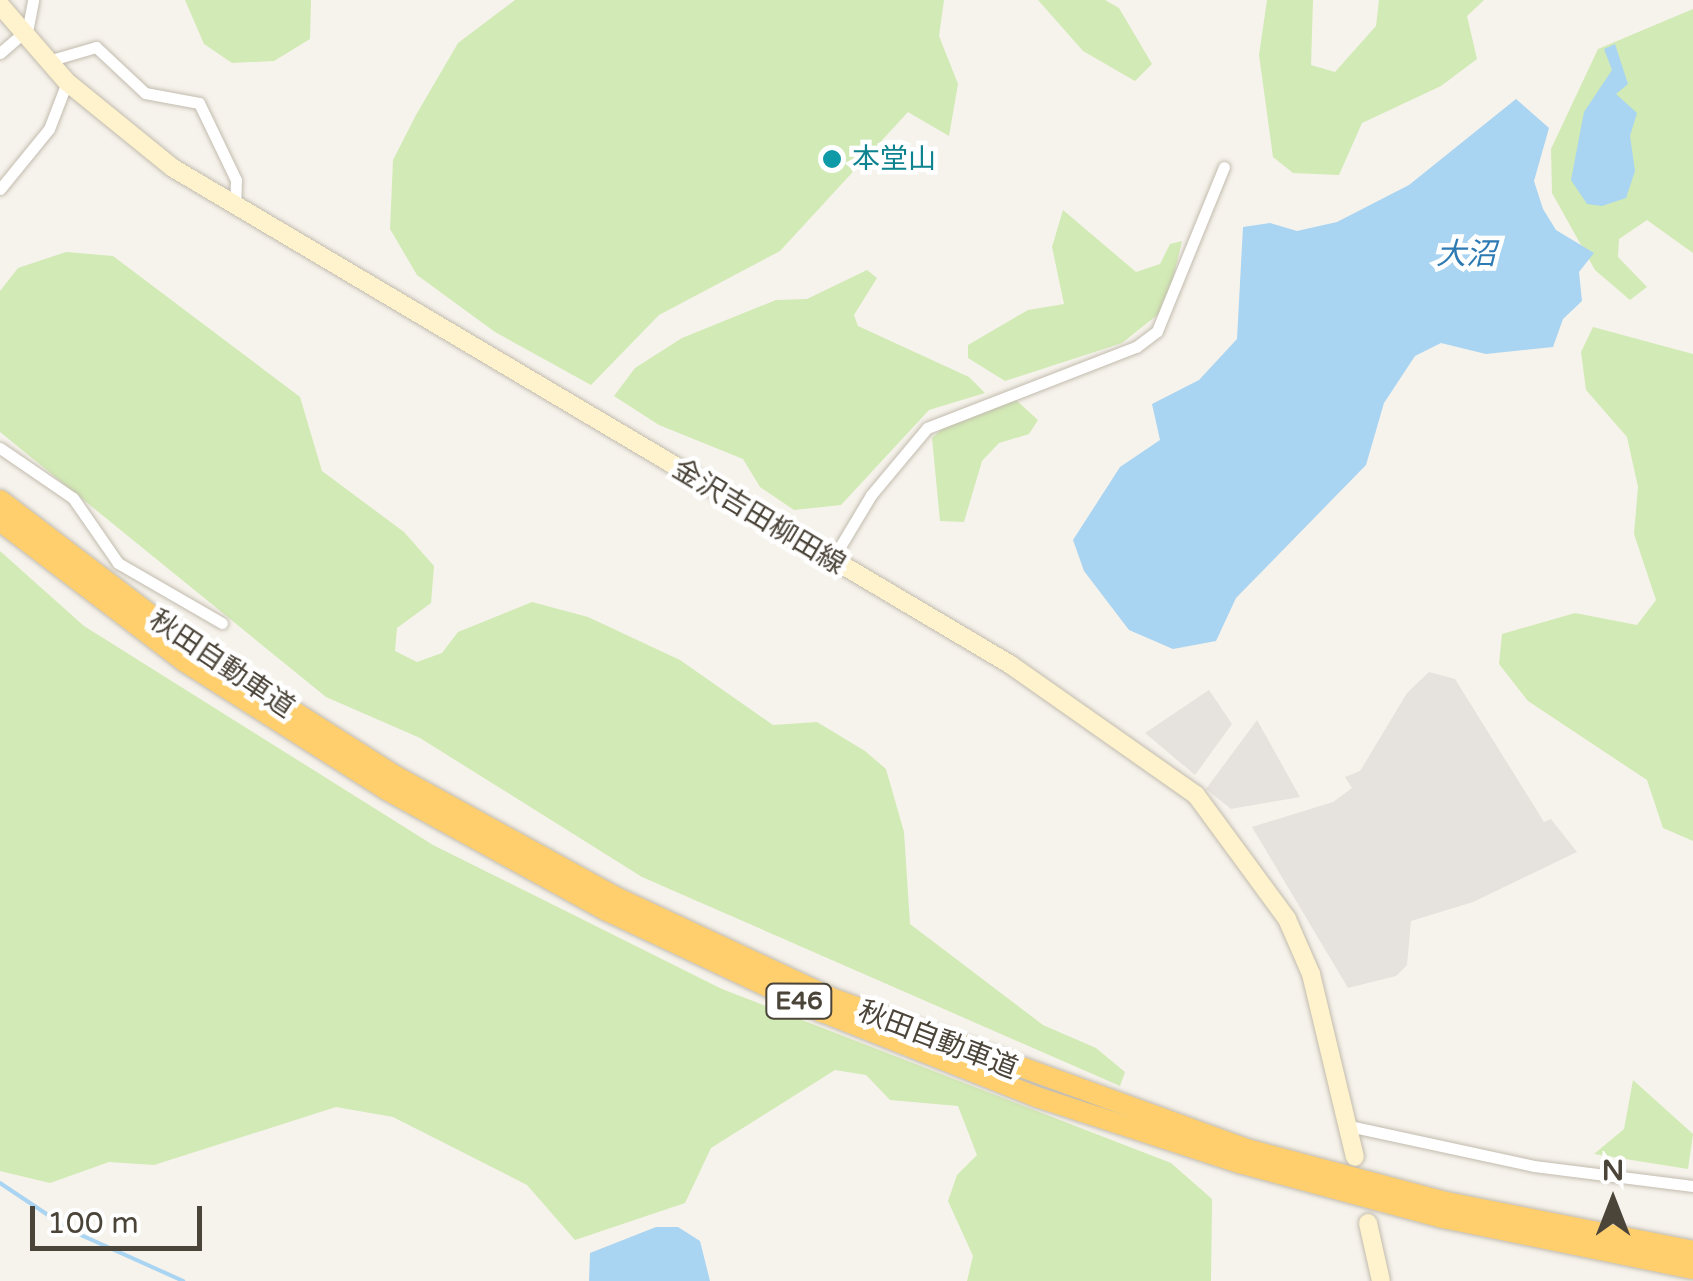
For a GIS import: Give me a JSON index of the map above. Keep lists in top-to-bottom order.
{
  "streets": {
    "highway": ["秋田自動車道", "E46"],
    "main road": ["金沢吉田柳田線"]
  },
  "water": ["大沼"],
  "places": ["本堂山"],
  "scale_bar": "100 m",
  "north": "top"
}
